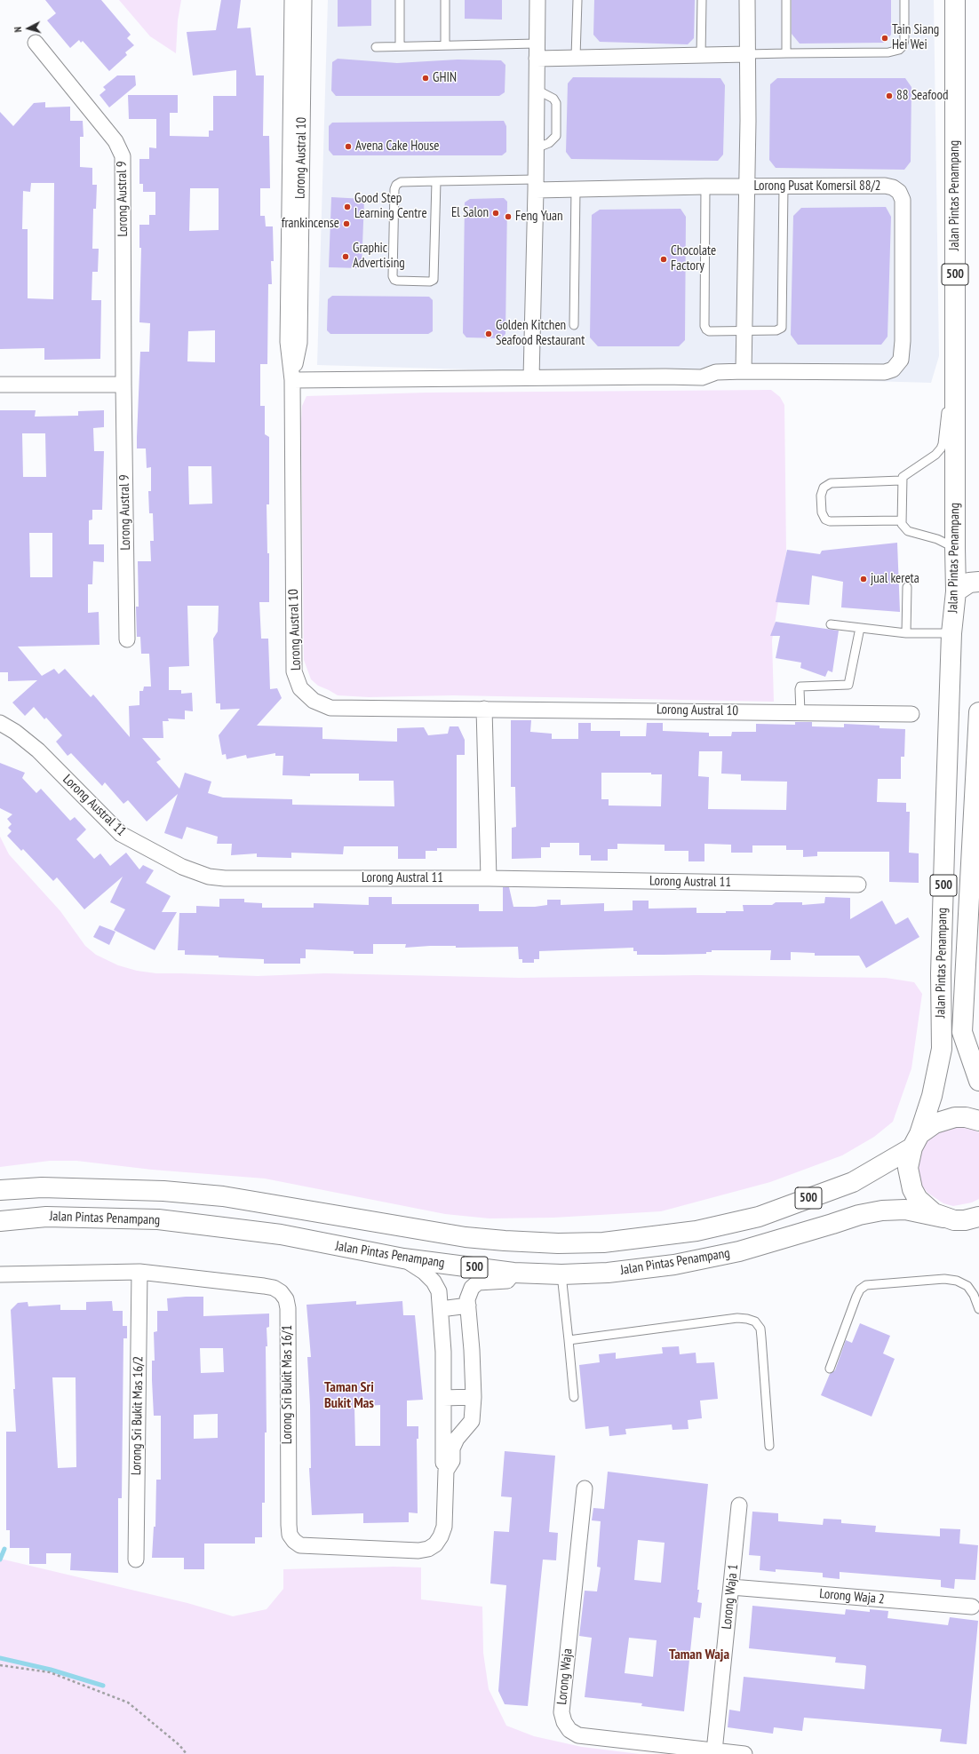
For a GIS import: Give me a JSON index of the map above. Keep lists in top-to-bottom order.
{
  "streets": {
    "main road": ["Jalan Pintas Penampang", "500"],
    "street": [
      "Lorong Austral 10",
      "Lorong Pusat Komersil 88/2",
      "Lorong Austral 9",
      "Lorong Austral 11",
      "Lorong Sri Bukit Mas 16/1",
      "Lorong Sri Bukit Mas 16/2",
      "Lorong Waja 1",
      "Lorong Waja 2",
      "Lorong Waja"
    ]
  },
  "crossings": [
    ["Lorong Austral 10", "Lorong Pusat Komersil 88/2"],
    ["Jalan Pintas Penampang", "500"],
    ["Jalan Pintas Penampang", "Lorong Sri Bukit Mas 16/1"],
    ["Lorong Sri Bukit Mas 16/1", "Lorong Sri Bukit Mas 16/2"],
    ["Lorong Waja 1", "Lorong Waja 2"],
    ["Lorong Waja 1", "Lorong Waja"]
  ],
  "districts": ["Taman Sri Bukit Mas", "Taman Waja"],
  "places": [
    "Tain Siang Hei Wei",
    "GHIN",
    "88 Seafood",
    "Avena Cake House",
    "Good Step Learning Centre",
    "El Salon",
    "Feng Yuan",
    "frankincense",
    "Graphic Advertising",
    "Chocolate Factory",
    "Golden Kitchen Seafood Restaurant",
    "jual kereta"
  ],
  "north": "left"
}
